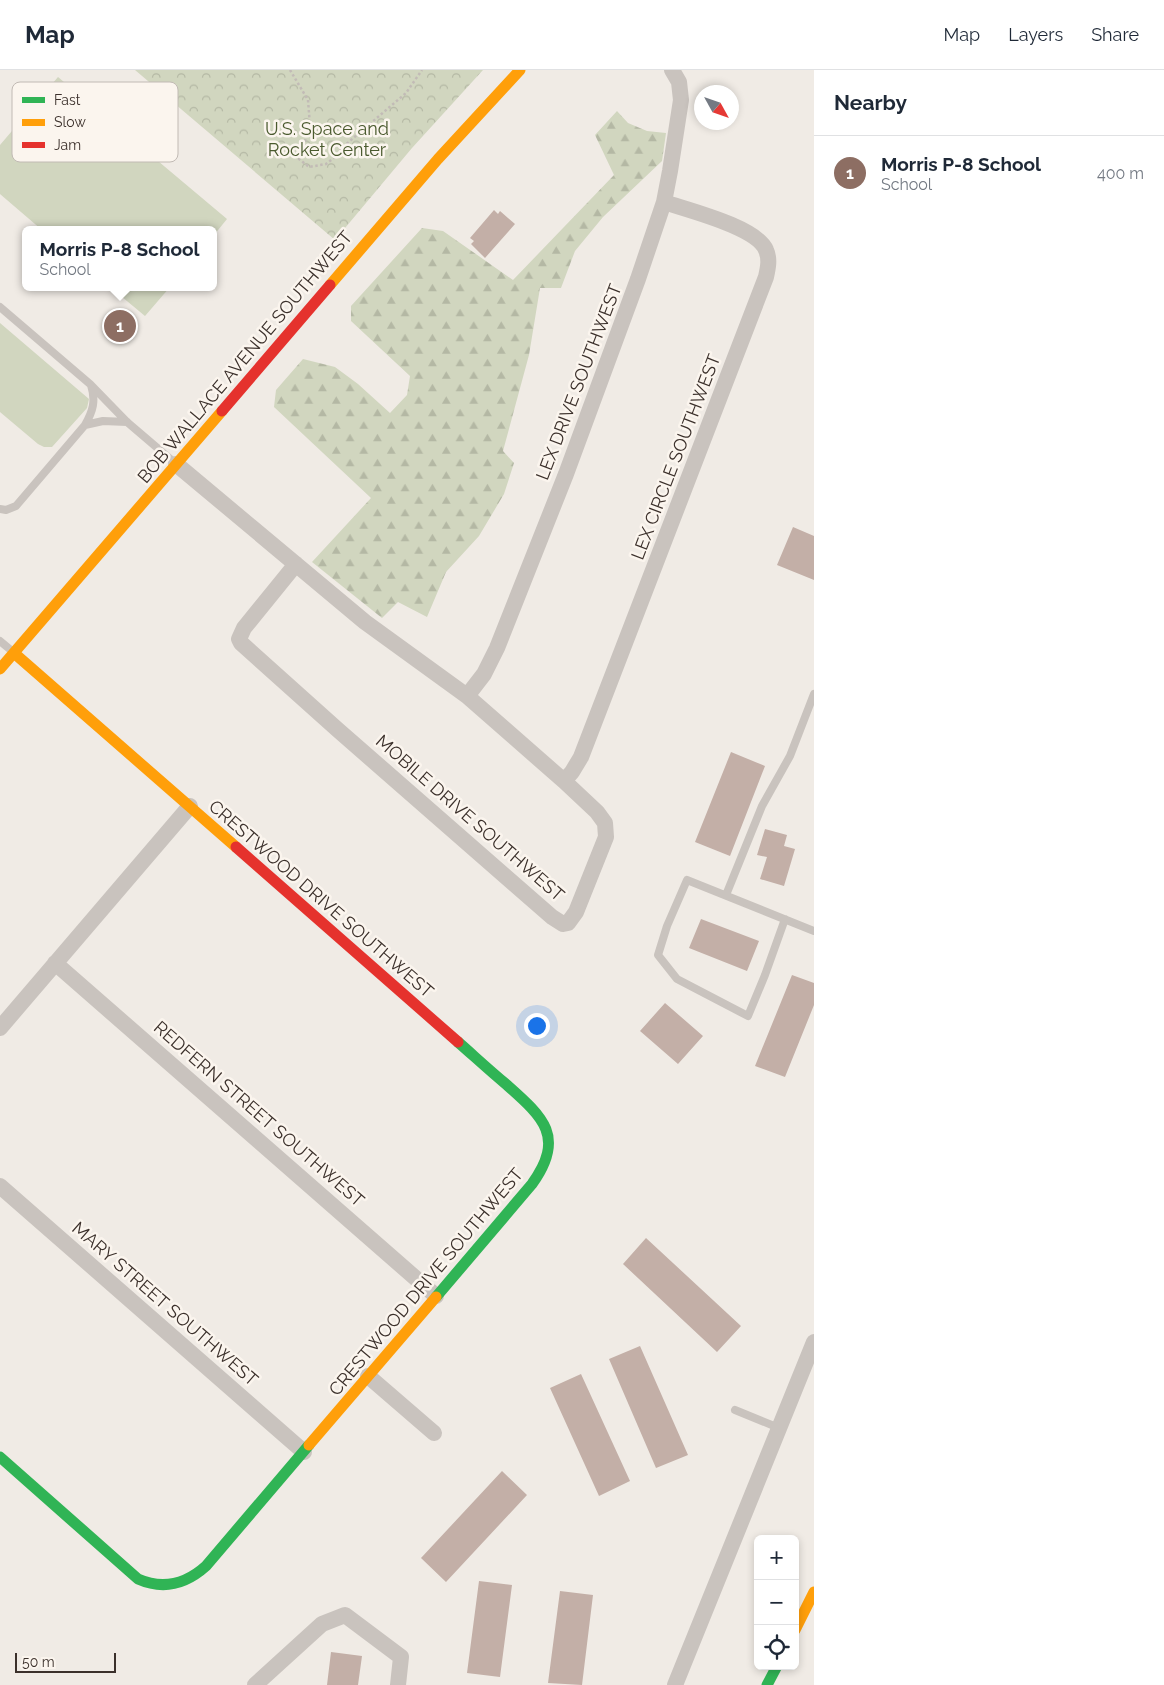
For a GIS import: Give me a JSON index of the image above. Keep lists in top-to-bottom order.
{
  "streets": {
    "main road": ["BOB WALLACE AVENUE SOUTHWEST", "CRESTWOOD DRIVE SOUTHWEST"],
    "street": [
      "LEX DRIVE SOUTHWEST",
      "LEX CIRCLE SOUTHWEST",
      "MOBILE DRIVE SOUTHWEST",
      "REDFERN STREET SOUTHWEST",
      "MARY STREET SOUTHWEST"
    ]
  },
  "crossings": [
    ["BOB WALLACE AVENUE SOUTHWEST", "MOBILE DRIVE SOUTHWEST"],
    ["BOB WALLACE AVENUE SOUTHWEST", "CRESTWOOD DRIVE SOUTHWEST"],
    ["LEX DRIVE SOUTHWEST", "LEX CIRCLE SOUTHWEST"],
    ["LEX DRIVE SOUTHWEST", "MOBILE DRIVE SOUTHWEST"],
    ["LEX CIRCLE SOUTHWEST", "MOBILE DRIVE SOUTHWEST"],
    ["CRESTWOOD DRIVE SOUTHWEST", "REDFERN STREET SOUTHWEST"],
    ["CRESTWOOD DRIVE SOUTHWEST", "MARY STREET SOUTHWEST"]
  ],
  "parks": ["U.S. Space and Rocket Center"],
  "legend": ["Fast", "Slow", "Jam"],
  "scale_bar": "50 m",
  "north": "bottom right",
  "page": {
    "header": "Map",
    "nav": ["Map", "Layers", "Share"],
    "heading": "Nearby",
    "list": [
      {
        "mark": "1",
        "name": "Morris P-8 School",
        "note": "School",
        "value": "400 m"
      }
    ],
    "popup": ["Morris P-8 School", "School"],
    "pins": "1",
    "map_buttons": ["+", "−"],
    "scale": "50 m"
  }
}
